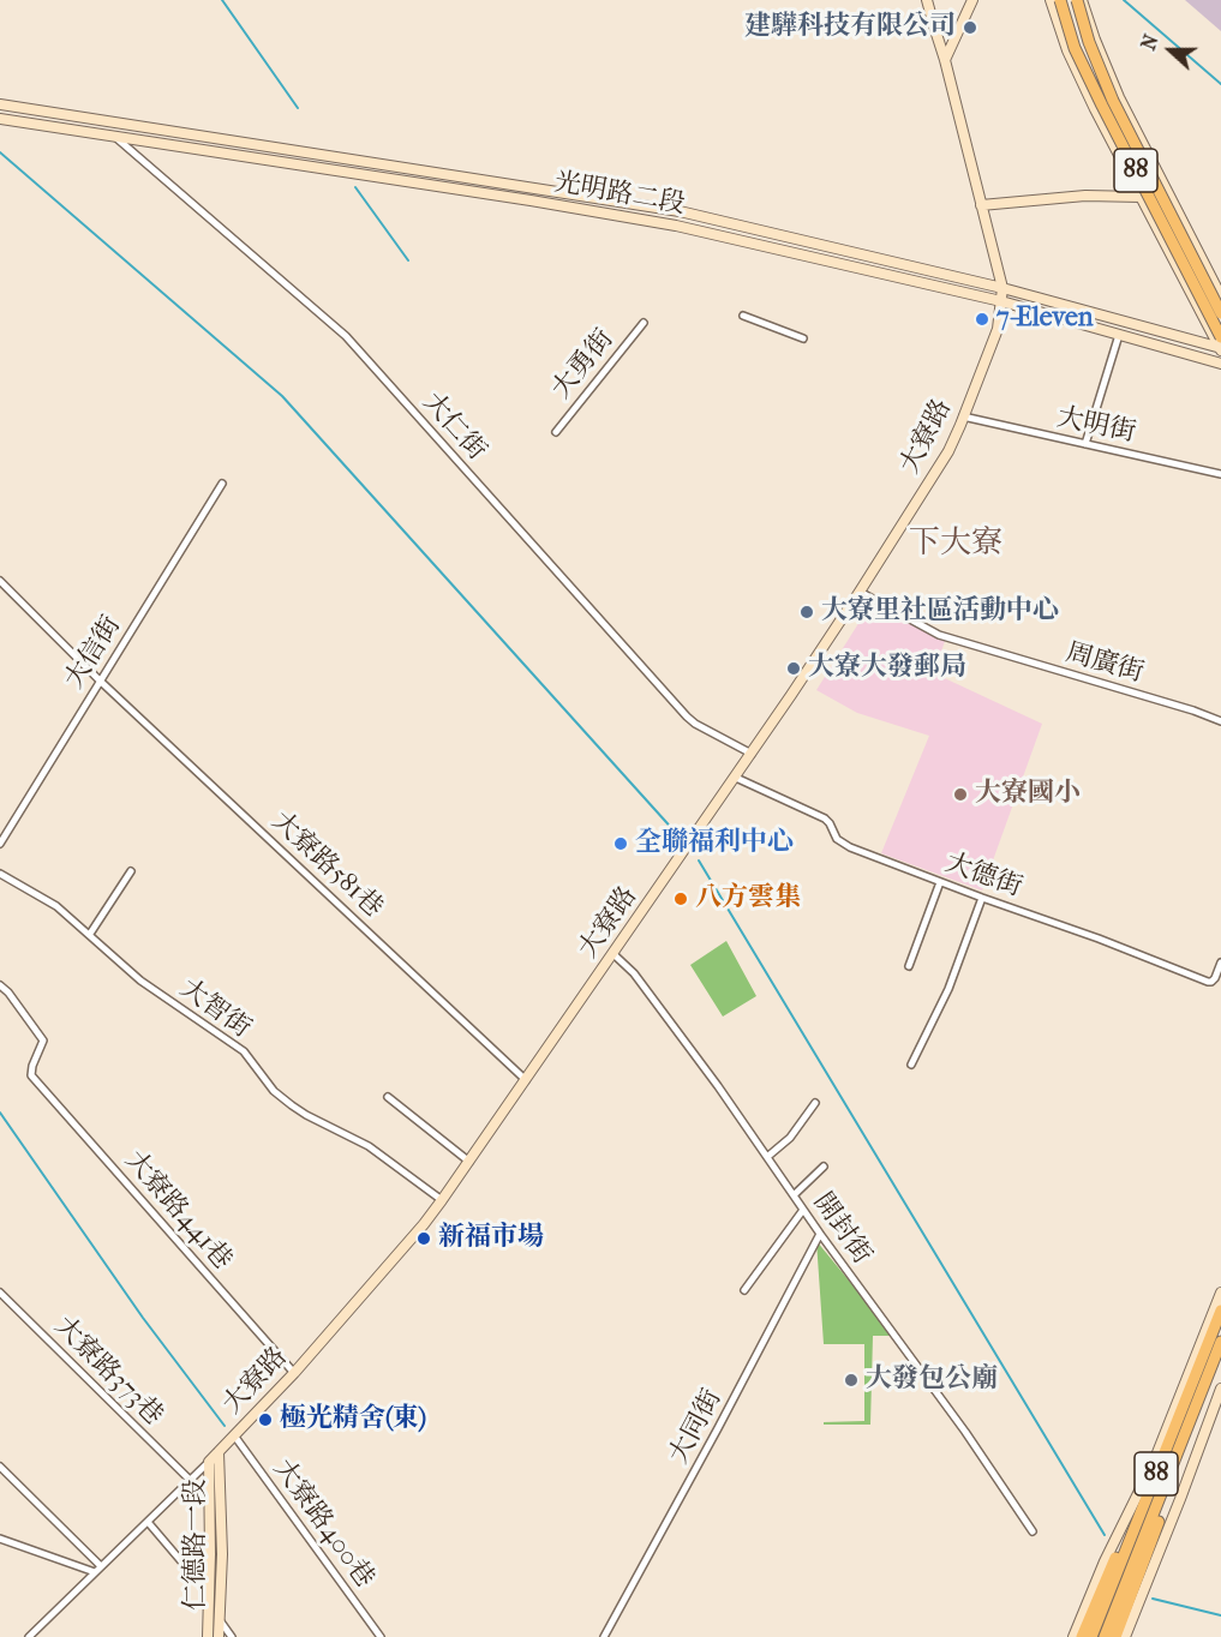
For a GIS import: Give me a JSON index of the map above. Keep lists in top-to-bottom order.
{
  "streets": {
    "highway": ["88"],
    "street": [
      "光明路二段",
      "大勇街",
      "大明街",
      "大仁街",
      "大寮路",
      "大信街",
      "周廣街",
      "大寮路581巷",
      "大德街",
      "大智街",
      "大寮路441巷",
      "開封街",
      "大寮路373巷",
      "大同街",
      "大寮路400巷",
      "仁德路一段"
    ]
  },
  "crossings": [
    ["88", "光明路二段"],
    ["光明路二段", "大仁街"],
    ["光明路二段", "大寮路"],
    ["大明街", "大寮路"],
    ["大仁街", "大寮路"],
    ["大寮路", "周廣街"],
    ["大寮路", "大寮路581巷"],
    ["大寮路", "大德街"],
    ["大寮路", "大智街"],
    ["大寮路", "大寮路441巷"],
    ["大寮路", "開封街"],
    ["大寮路", "大寮路373巷"],
    ["大寮路", "大寮路400巷"],
    ["大寮路", "仁德路一段"],
    ["大信街", "大寮路581巷"],
    ["開封街", "大同街"]
  ],
  "districts": ["下大寮"],
  "places": [
    "建驊科技有限公司",
    "7-Eleven",
    "大寮里社區活動中心",
    "大寮大發郵局",
    "大寮國小",
    "全聯福利中心",
    "八方雲集",
    "新福市場",
    "大發包公廟",
    "極光精舍(東)"
  ],
  "north": "left"
}
